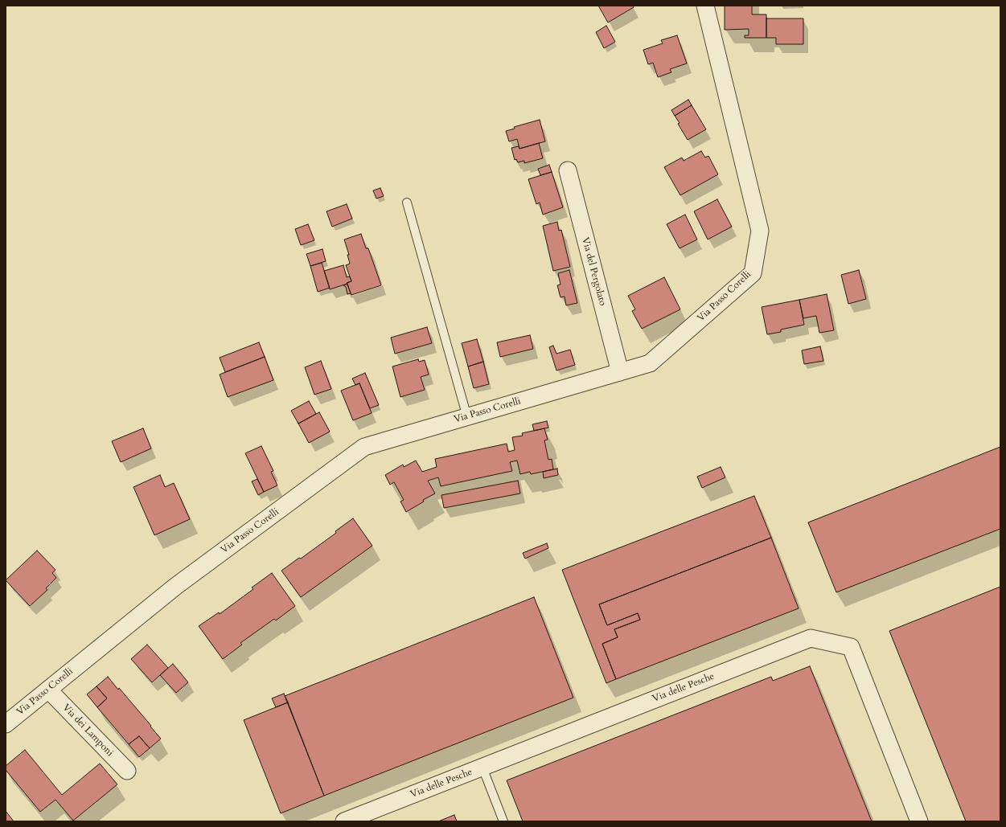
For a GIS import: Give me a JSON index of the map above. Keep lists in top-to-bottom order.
{
  "streets": {
    "street": [
      "Via del Pergolato",
      "Via Passo Corelli",
      "Via delle Pesche",
      "Via dei Lamponi"
    ]
  },
  "crossings": [
    ["Via del Pergolato", "Via Passo Corelli"],
    ["Via Passo Corelli", "Via dei Lamponi"]
  ]
}
